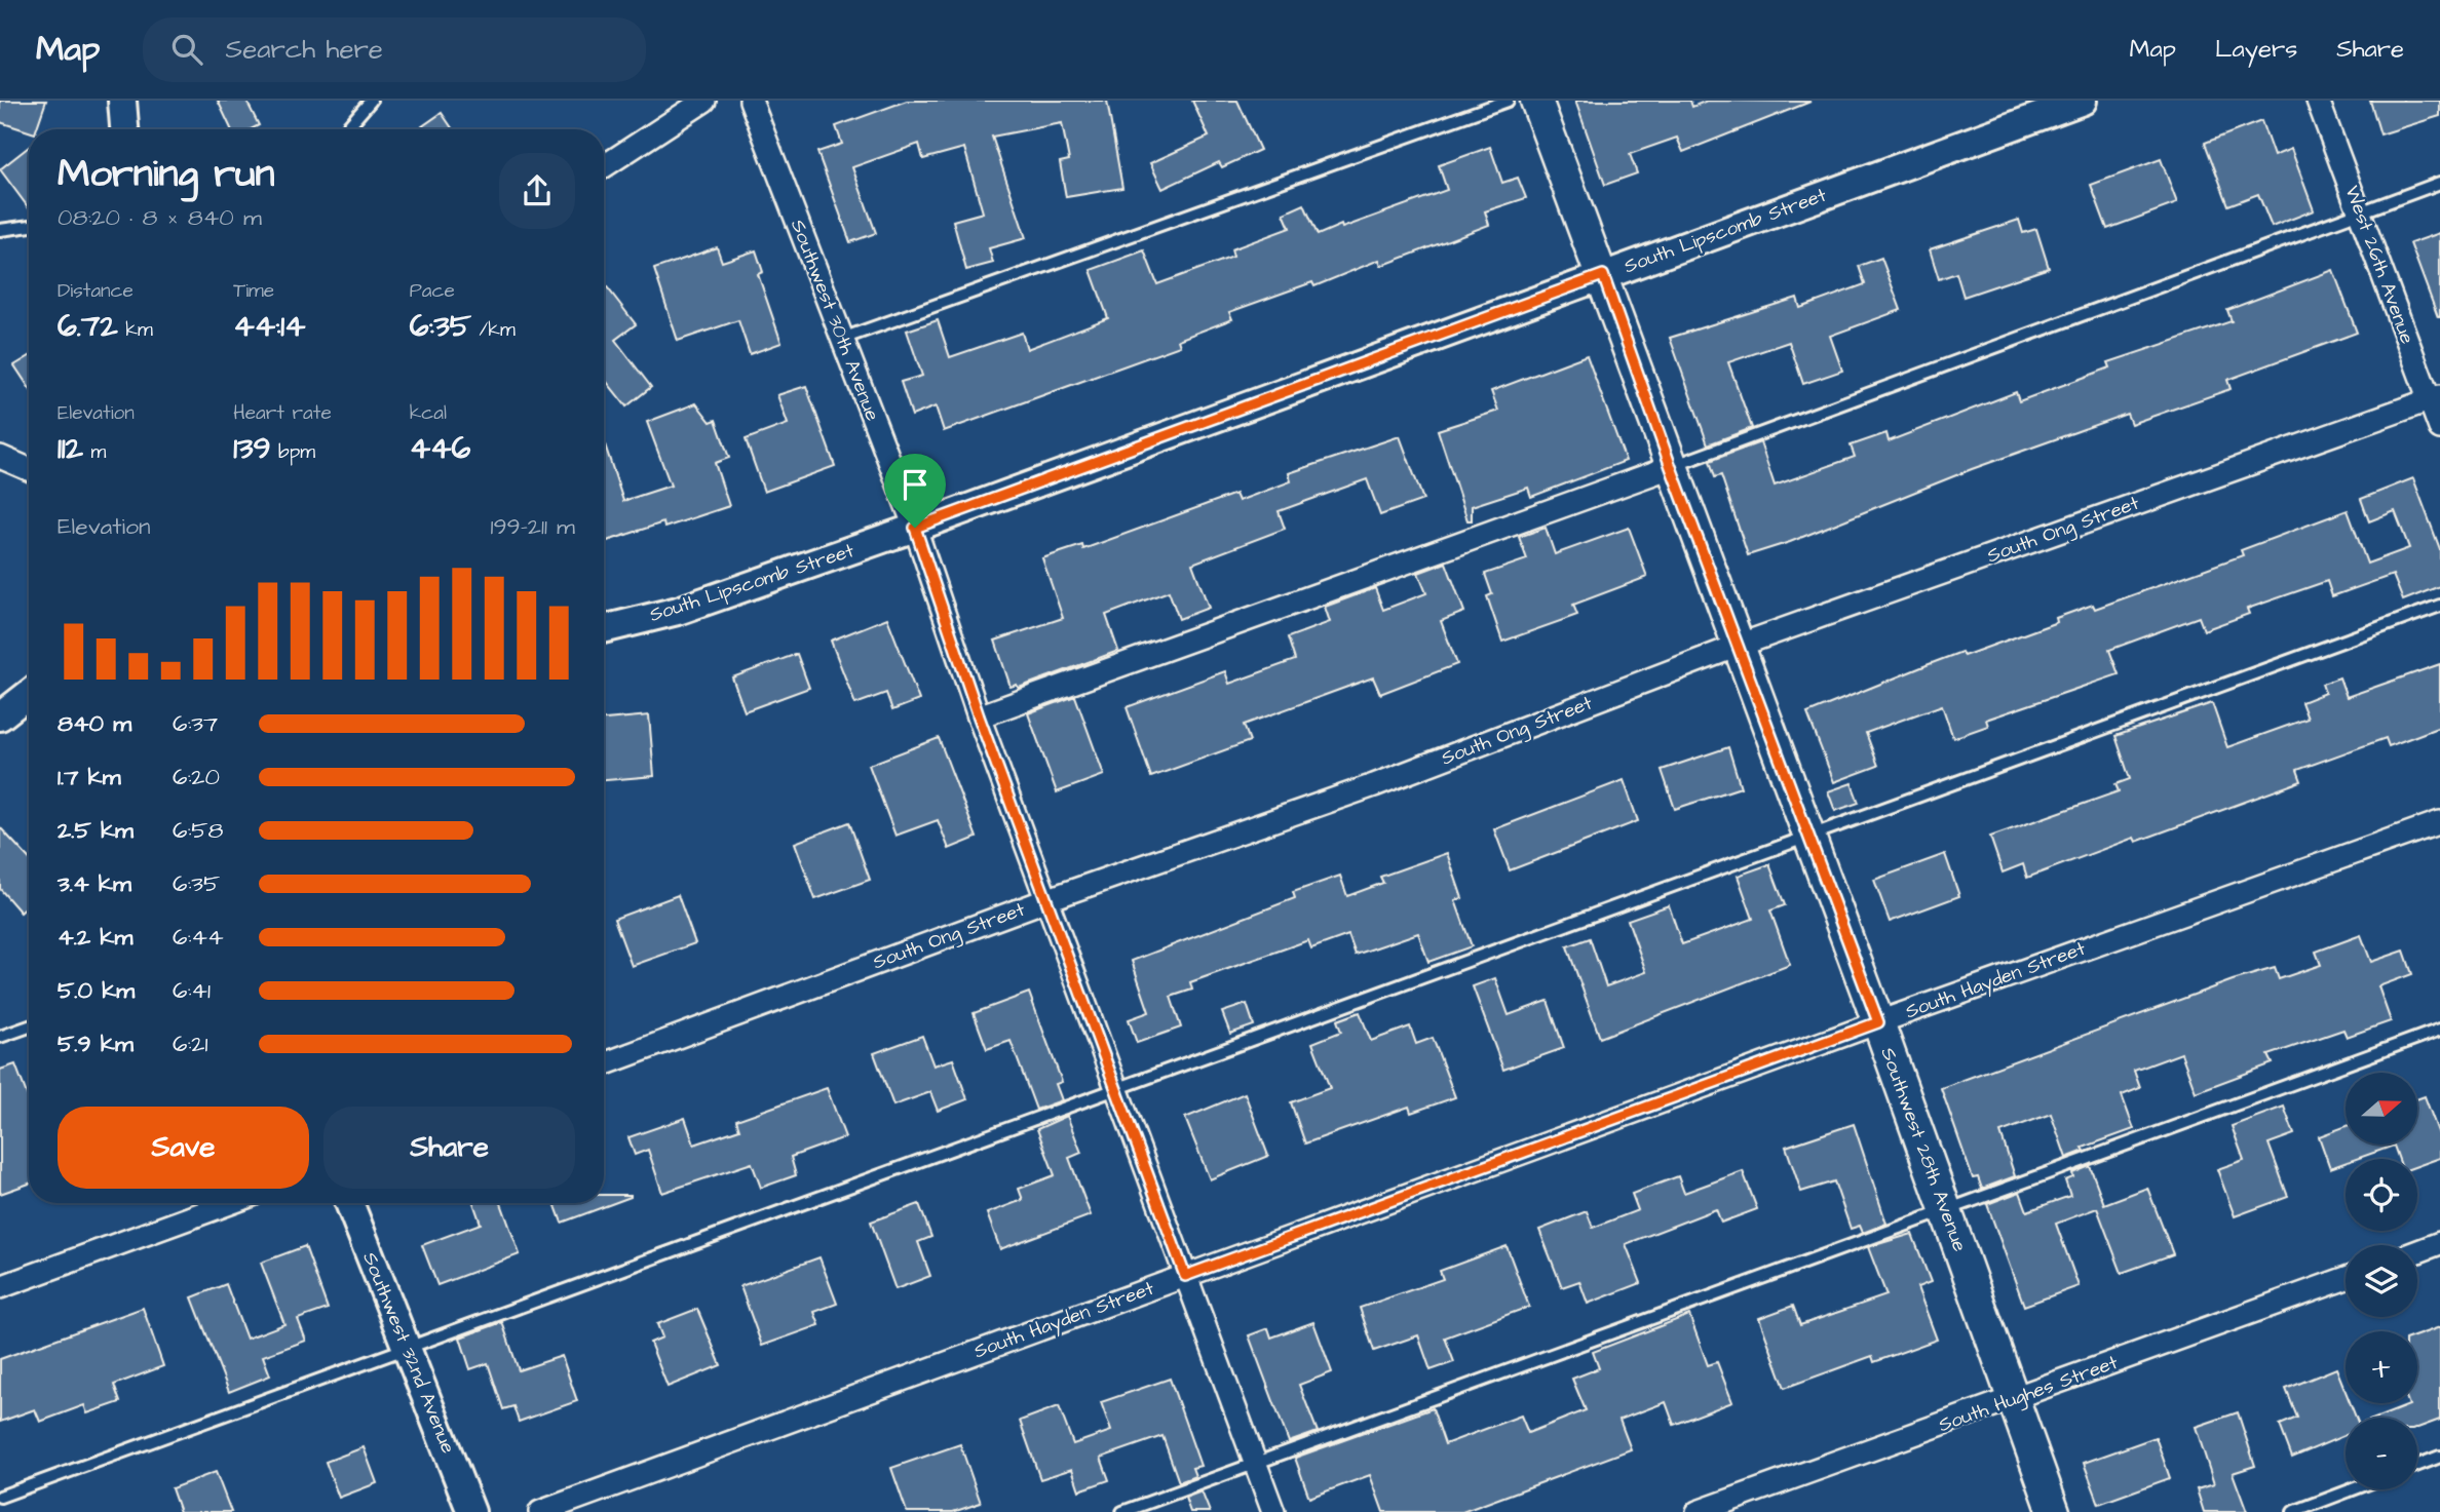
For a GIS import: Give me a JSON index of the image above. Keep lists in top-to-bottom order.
{
  "streets": {
    "main road": ["Southwest 28th Avenue"],
    "street": [
      "South Lipscomb Street",
      "West 26th Avenue",
      "Southwest 30th Avenue",
      "South Ong Street",
      "South Hayden Street",
      "Southwest 32nd Avenue",
      "South Hughes Street"
    ]
  },
  "crossings": [
    ["South Lipscomb Street", "Southwest 30th Avenue"],
    ["South Lipscomb Street", "Southwest 28th Avenue"],
    ["West 26th Avenue", "South Ong Street"],
    ["Southwest 30th Avenue", "South Ong Street"],
    ["Southwest 30th Avenue", "South Hayden Street"],
    ["South Ong Street", "Southwest 28th Avenue"],
    ["South Hayden Street", "Southwest 28th Avenue"],
    ["Southwest 28th Avenue", "South Hughes Street"]
  ],
  "north": "right",
  "page": {
    "header": "Map",
    "search": "Search here",
    "nav": ["Map", "Layers", "Share"],
    "heading": ["Morning run", "08:20 · 8 × 840 m"],
    "stats": [
      ["Distance", "6.72 km"],
      ["Time", "44:14"],
      ["Pace", "6:35 /km"],
      ["Elevation", "112 m"],
      ["Heart rate", "139 bpm"],
      ["kcal", "446"]
    ],
    "chart": ["Elevation", "199–211 m"],
    "list": [
      {
        "name": "840 m",
        "note": "6:37"
      },
      {
        "name": "1.7 km",
        "note": "6:20"
      },
      {
        "name": "2.5 km",
        "note": "6:58"
      },
      {
        "name": "3.4 km",
        "note": "6:35"
      },
      {
        "name": "4.2 km",
        "note": "6:44"
      },
      {
        "name": "5.0 km",
        "note": "6:41"
      },
      {
        "name": "5.9 km",
        "note": "6:21"
      }
    ],
    "map_buttons": ["+", "−"],
    "buttons": ["Save", "Share"]
  }
}
